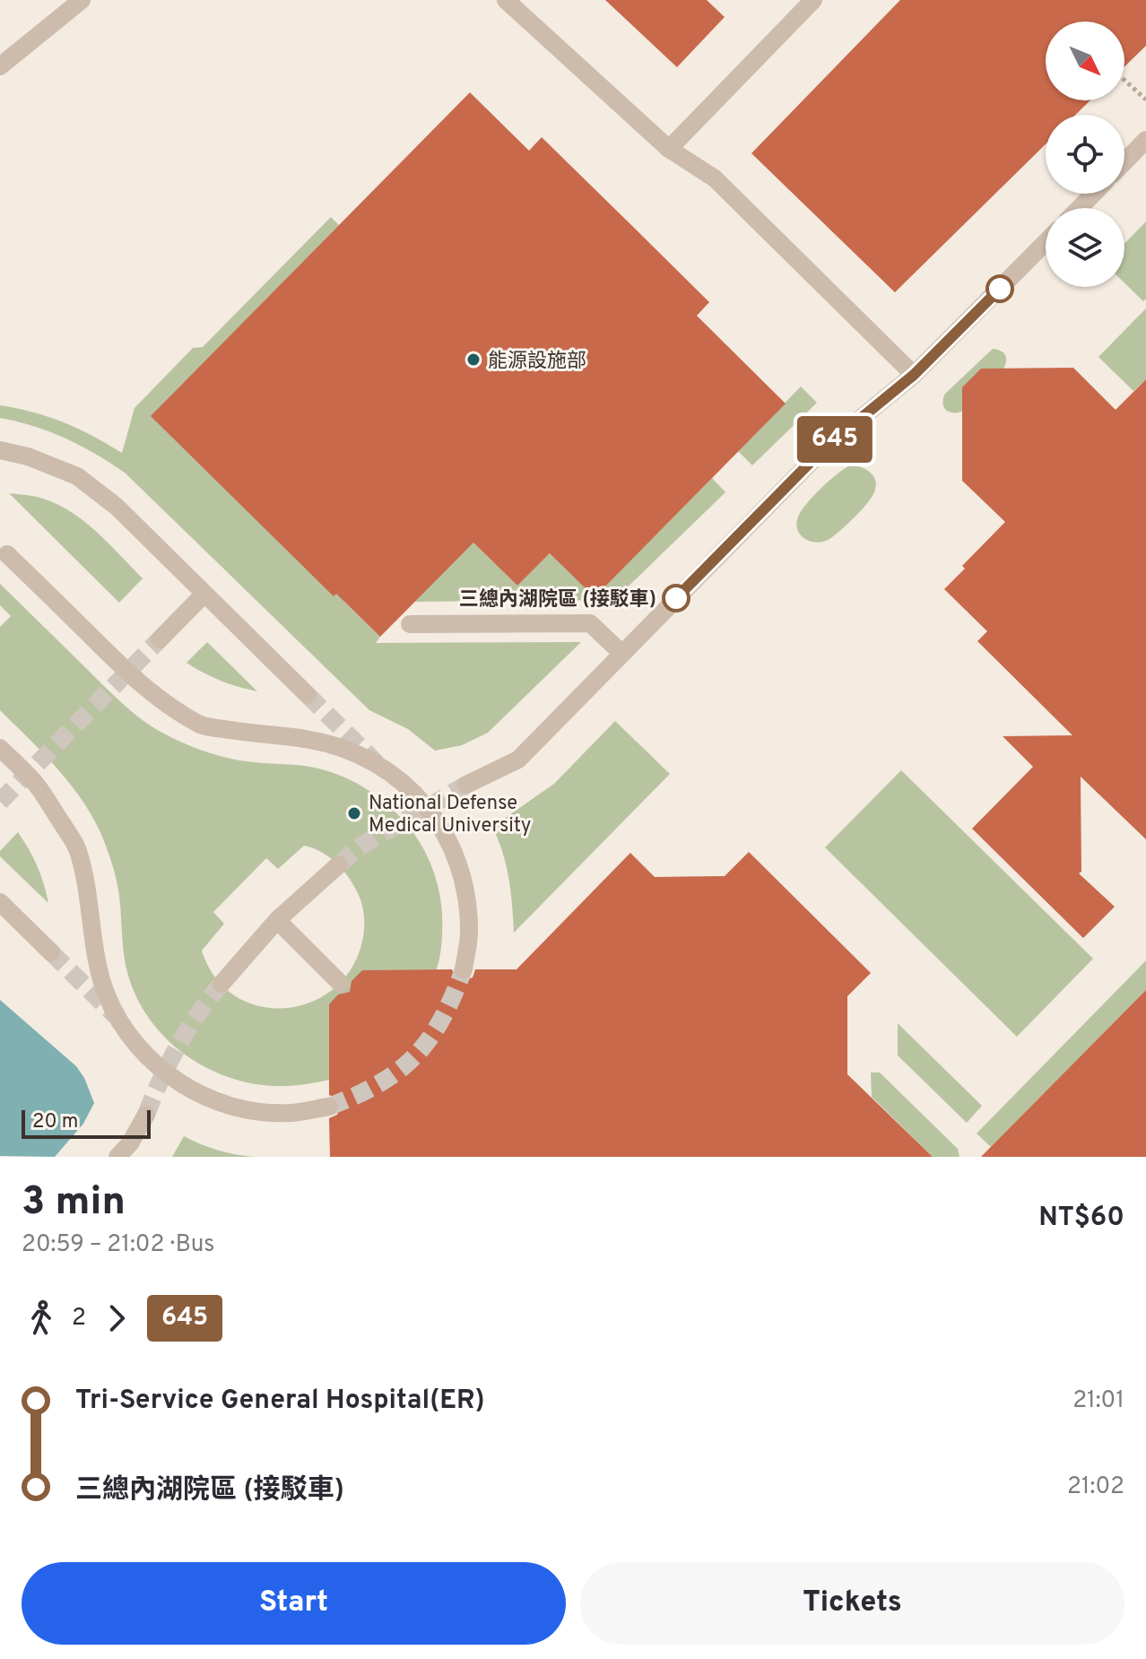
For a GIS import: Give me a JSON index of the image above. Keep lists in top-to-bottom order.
{
  "places": ["能源設施部", "三總內湖院區 (接駁車)", "National Defense Medical University"],
  "lines": ["bus line 645"],
  "scale_bar": "20 m",
  "north": "bottom right",
  "page": {
    "on_map": "645",
    "scale": "20 m",
    "heading": ["3 min", "20:59 – 21:02 · Bus", "NT$60"],
    "legs": ["2", "645"],
    "list": [
      {
        "name": "Tri-Service General Hospital(ER)",
        "value": "21:01"
      },
      {
        "name": "三總內湖院區 (接駁車)",
        "value": "21:02"
      }
    ],
    "buttons": ["Start", "Tickets"]
  }
}
